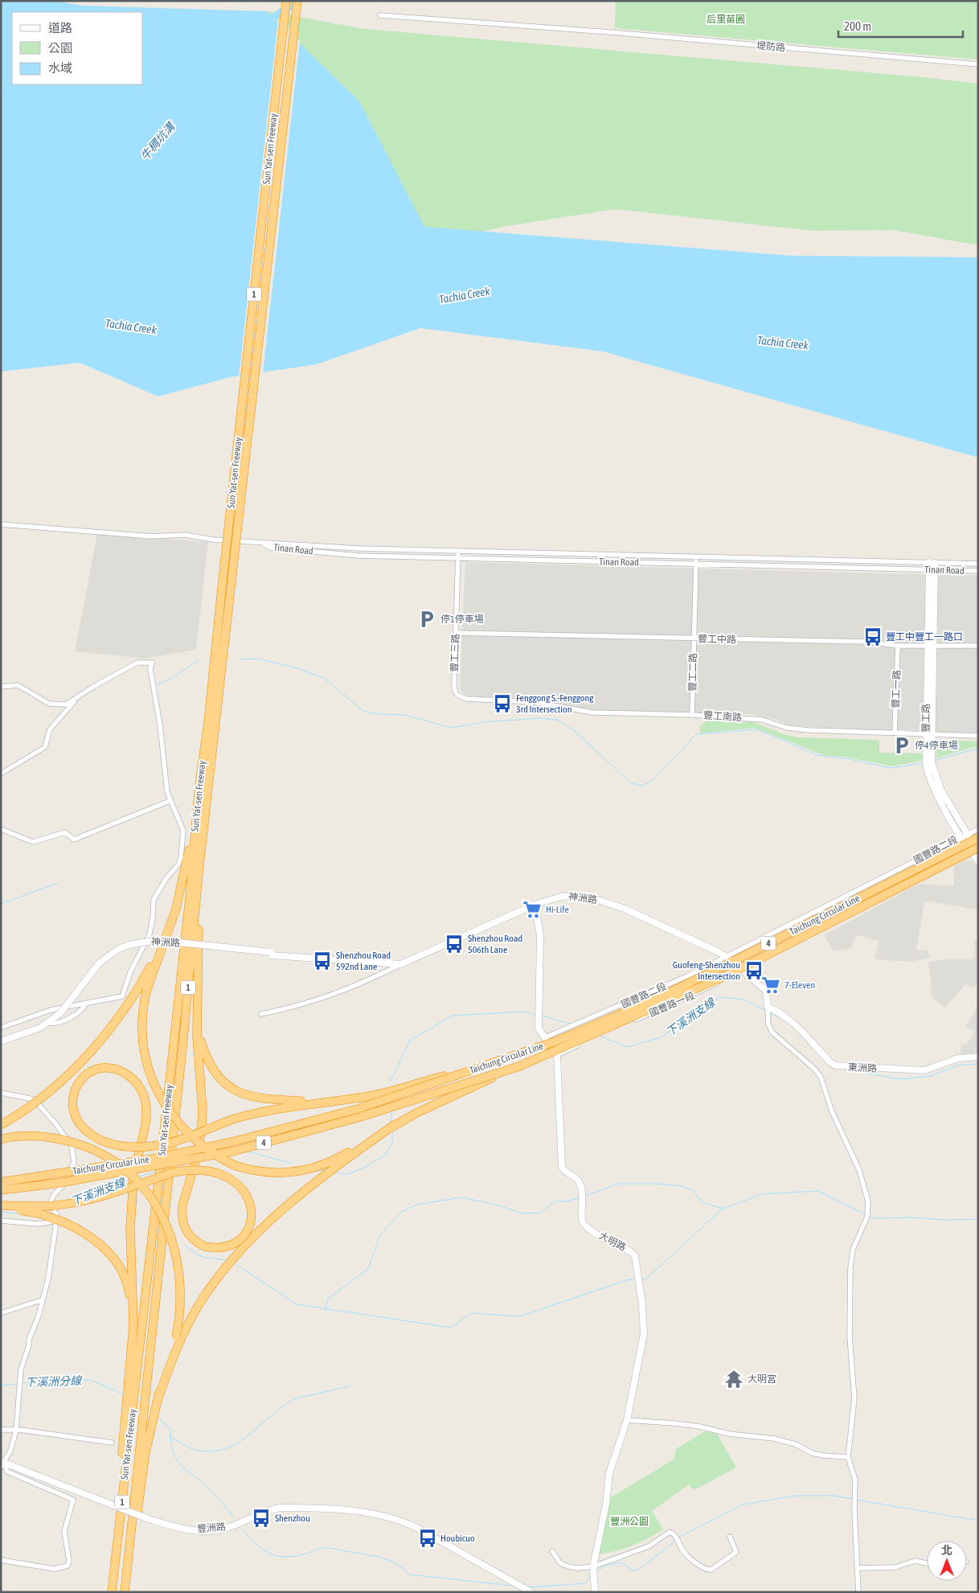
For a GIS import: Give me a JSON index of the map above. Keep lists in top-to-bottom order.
{
  "streets": {
    "highway": [
      "Sun Yat-sen Freeway",
      "1",
      "Taichung Circular Line",
      "4"
    ],
    "street": [
      "堤防路",
      "Tinan Road",
      "豐工中路",
      "豐工三路",
      "豐工二路",
      "豐工一路",
      "豐工南路",
      "豐工路",
      "國豐路二段",
      "神洲路",
      "國豐路一段",
      "東洲路",
      "大明路",
      "豐洲路"
    ]
  },
  "crossings": [
    ["Tinan Road", "豐工三路"],
    ["Tinan Road", "豐工二路"],
    ["Tinan Road", "豐工路"],
    ["豐工中路", "豐工三路"],
    ["豐工中路", "豐工二路"],
    ["豐工中路", "豐工一路"],
    ["豐工中路", "豐工路"],
    ["豐工三路", "豐工南路"],
    ["豐工二路", "豐工南路"],
    ["豐工一路", "豐工南路"],
    ["豐工南路", "豐工路"],
    ["豐工路", "國豐路二段"],
    ["豐工路", "Taichung Circular Line"],
    ["豐工路", "國豐路一段"],
    ["國豐路二段", "神洲路"],
    ["神洲路", "國豐路一段"],
    ["神洲路", "東洲路"],
    ["Taichung Circular Line", "國豐路一段"],
    ["國豐路一段", "大明路"]
  ],
  "water": [
    "牛稠坑溝",
    "Tachia Creek",
    "下溪洲支線",
    "下溪洲分線"
  ],
  "parks": ["后里苗圃", "豐洲公園"],
  "places": {
    "parking": ["停1停車場", "停4停車場"],
    "bus stop": [
      "豐工中豐工一路口",
      "Fenggong S.-Fenggong 3rd Intersection",
      "Shenzhou Road 506th Lane",
      "Shenzhou Road 592nd Lane",
      "Guofeng-Shenzhou Intersection",
      "Shenzhou",
      "Houbicuo"
    ],
    "supermarket": ["Hi-Life", "7-Eleven"],
    "temple": ["大明宮"]
  },
  "legend": ["道路", "公園", "水域"],
  "scale_bar": "200 m",
  "north": "top"
}
